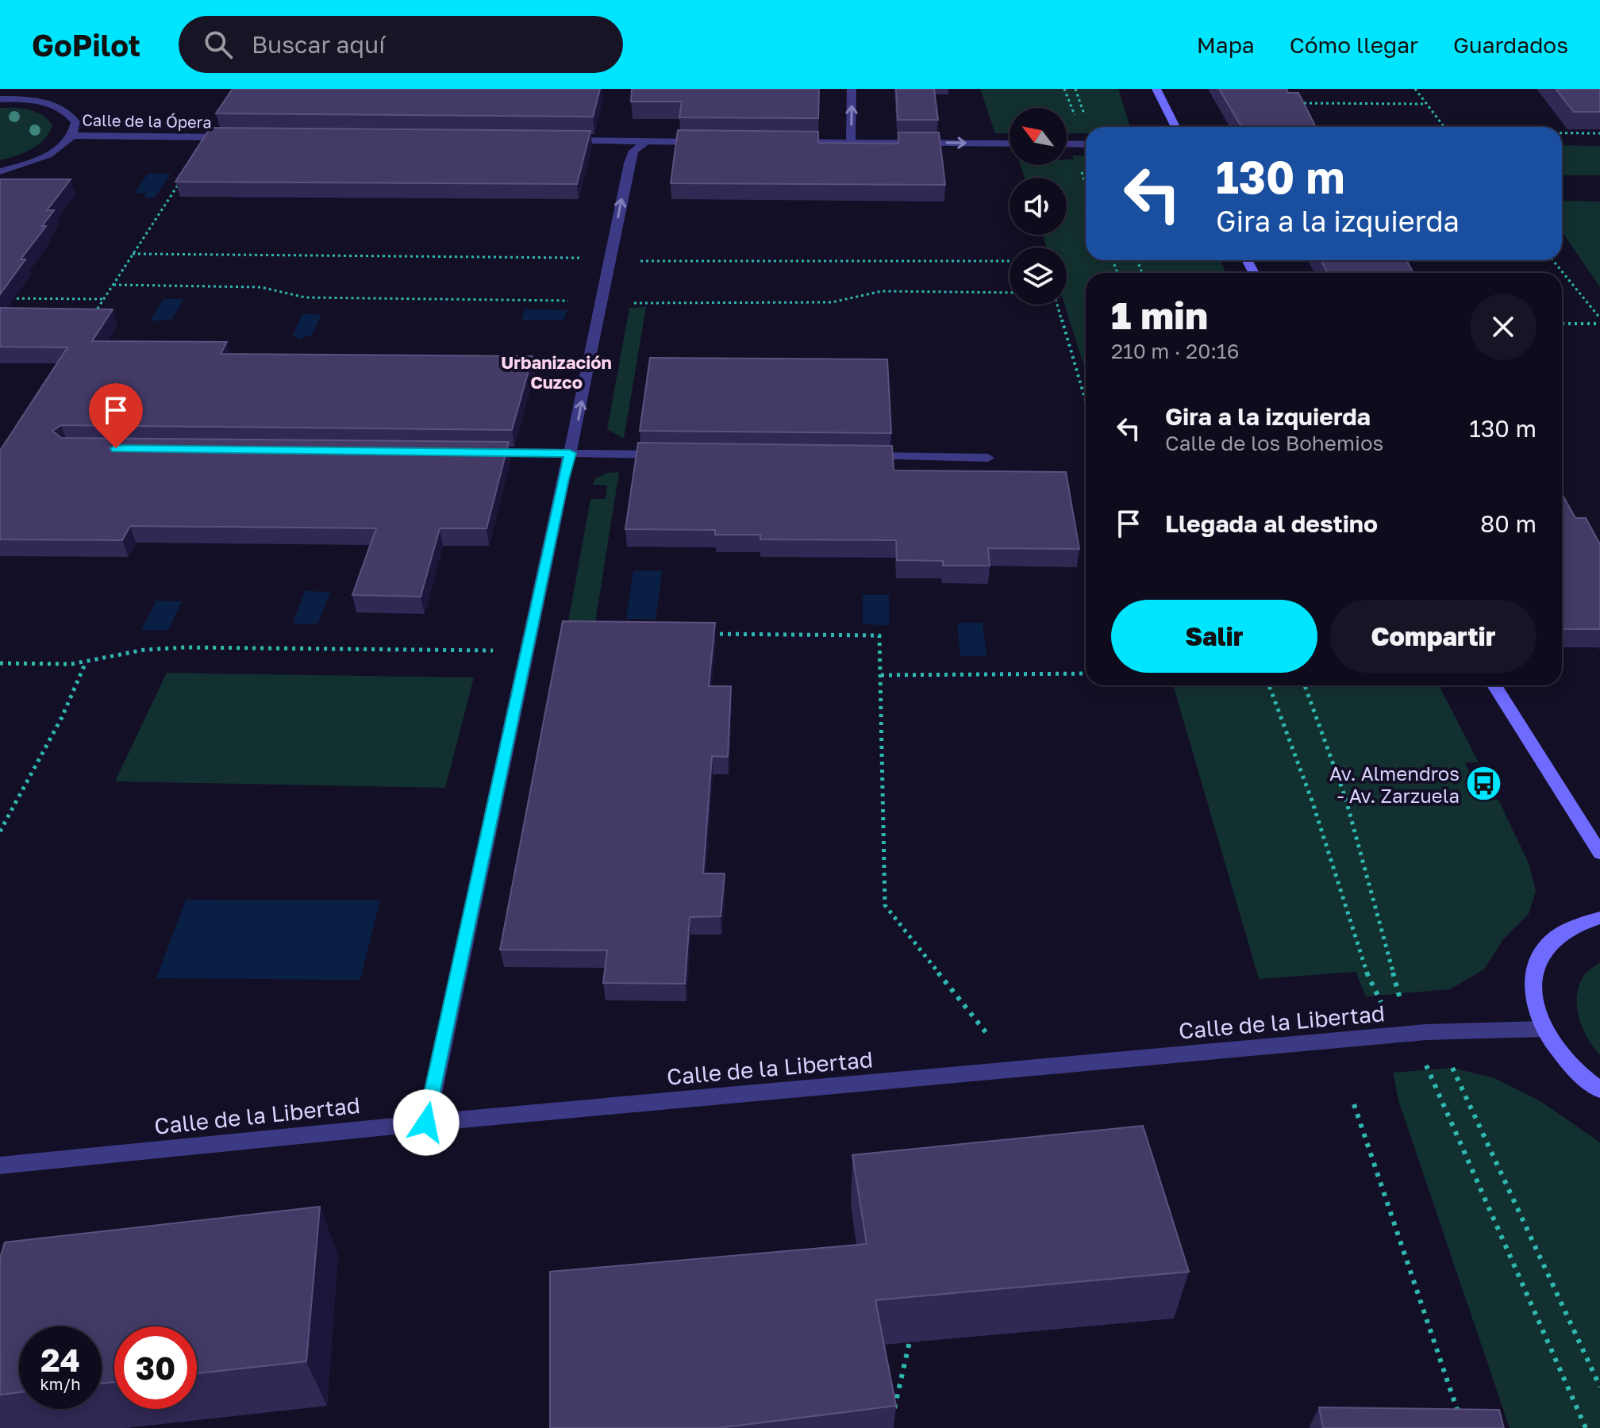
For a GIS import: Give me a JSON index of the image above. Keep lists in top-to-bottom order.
{
  "streets": {
    "street": ["Calle de la Ópera", "Calle de la Libertad"]
  },
  "districts": ["Urbanización Cuzco"],
  "places": {
    "bus stop": ["Av. Almendros - Av. Zarzuela"]
  },
  "north": "top left",
  "page": {
    "header": "GoPilot",
    "search": "Buscar aquí",
    "nav": ["Mapa", "Cómo llegar", "Guardados"],
    "turn": ["130 m", "Gira a la izquierda"],
    "heading": ["1 min", "210 m · 20:16"],
    "list": [
      {
        "name": "Gira a la izquierda",
        "note": "Calle de los Bohemios",
        "value": "130 m"
      },
      {
        "name": "Llegada al destino",
        "value": "80 m"
      }
    ],
    "buttons": ["Salir", "Compartir"],
    "speed": "24 km/h",
    "limit": "30"
  }
}
